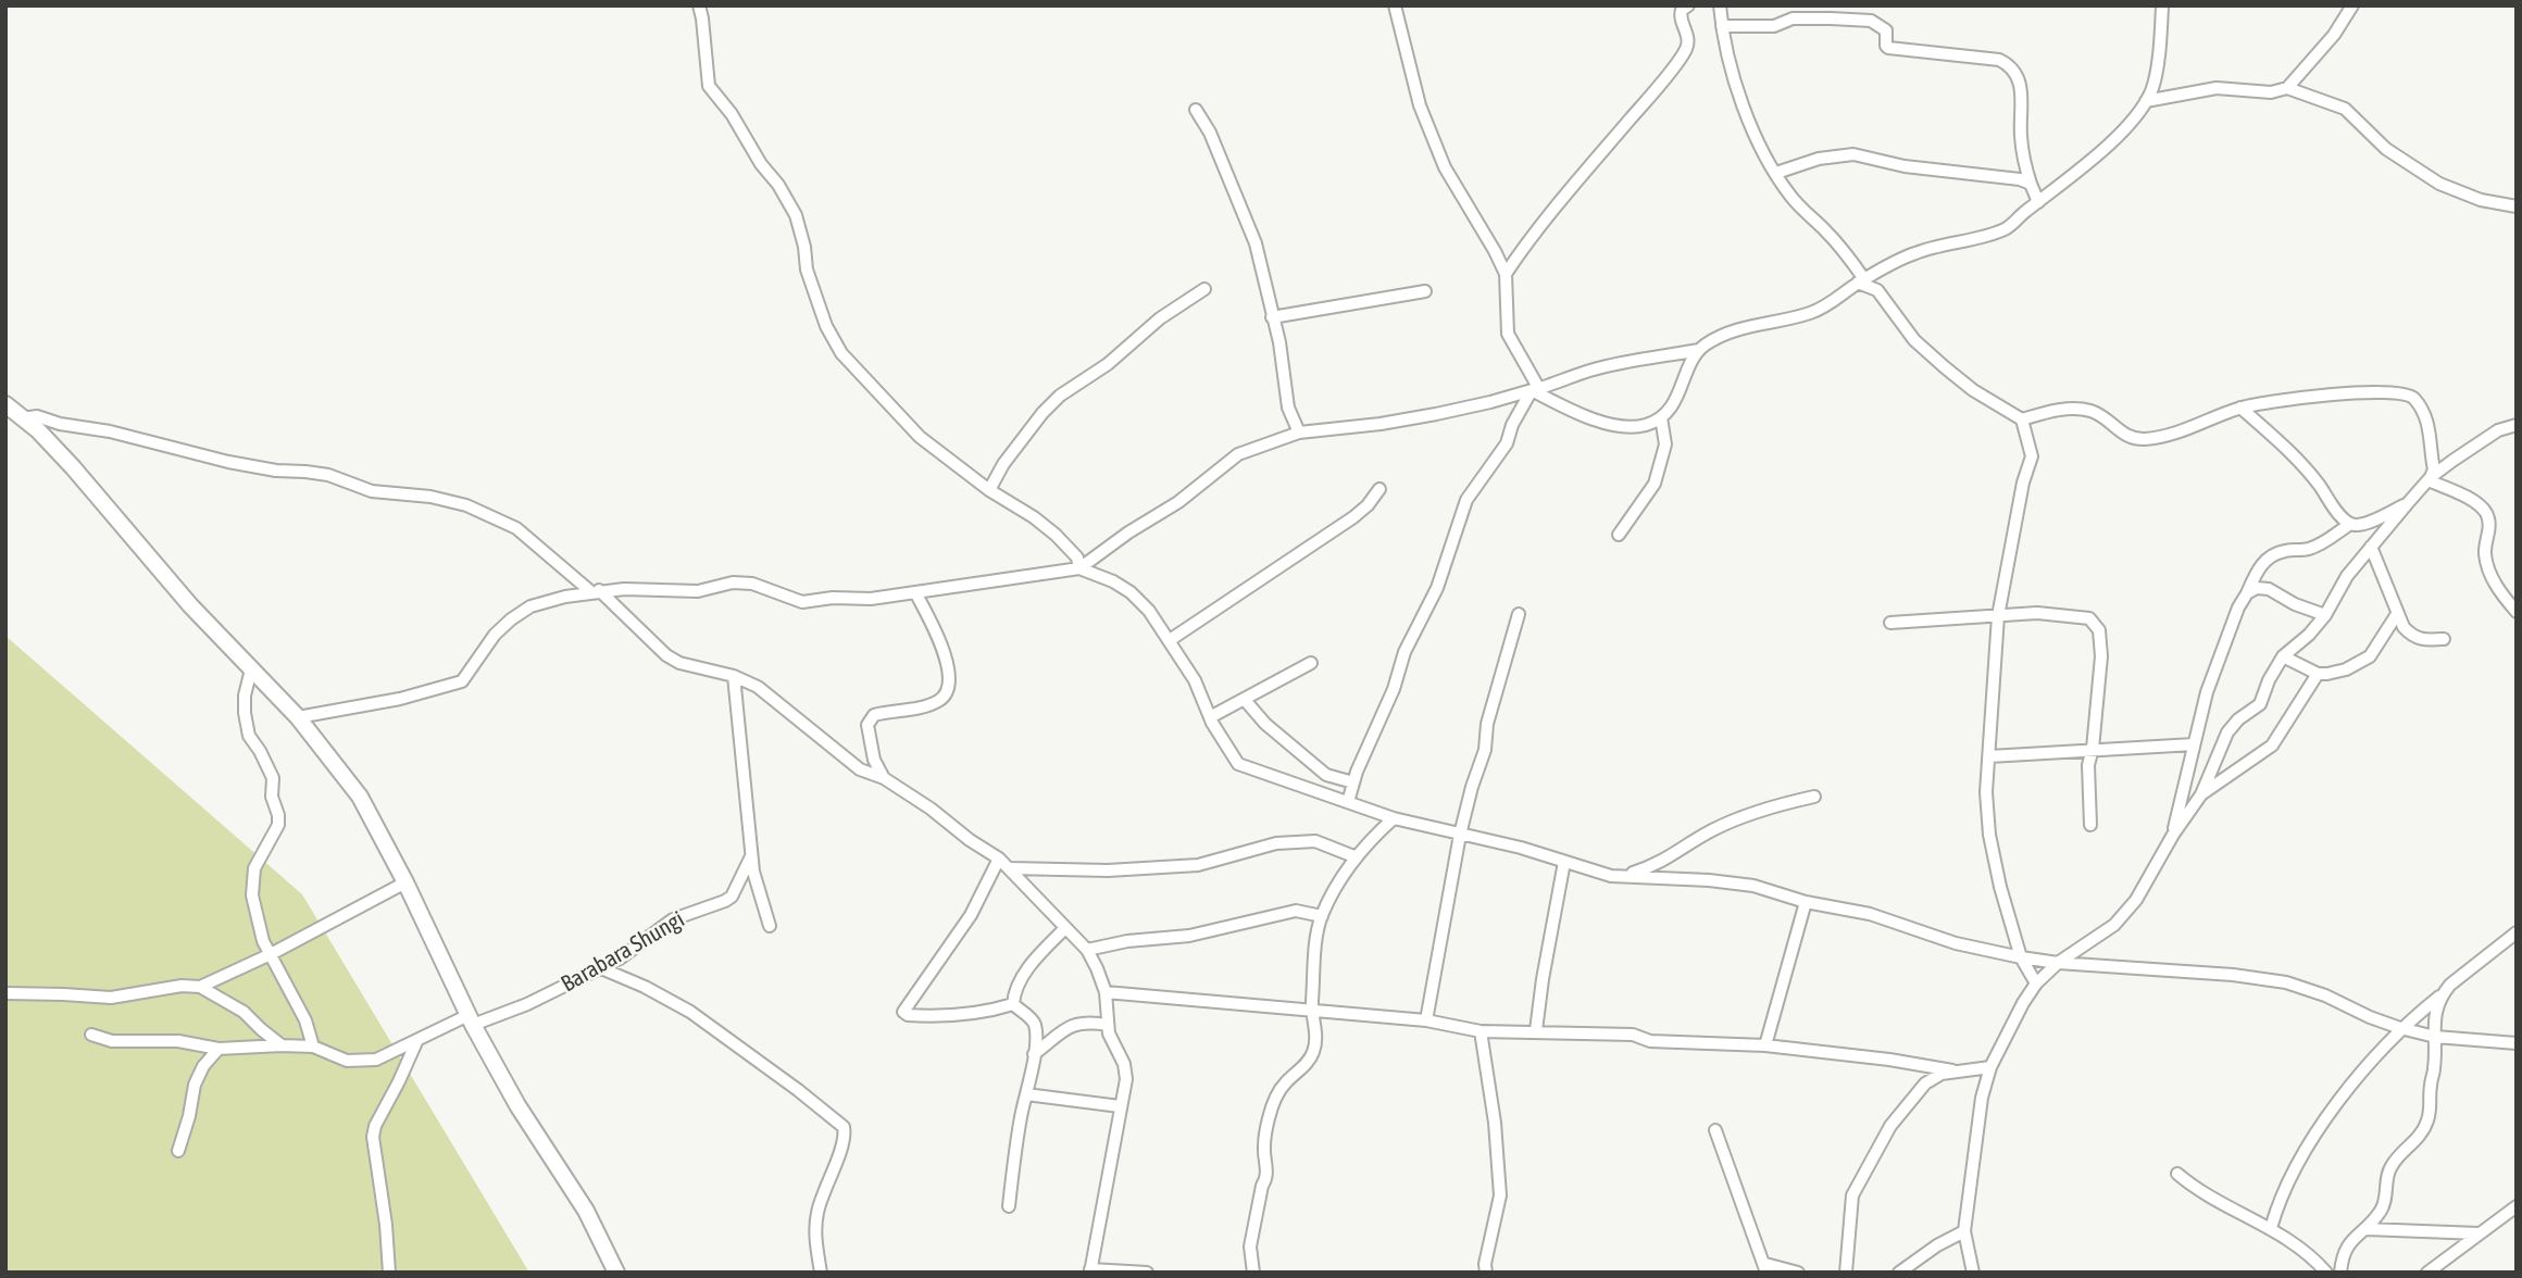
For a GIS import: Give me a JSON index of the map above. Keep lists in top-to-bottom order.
{
  "streets": {
    "street": ["Barabara Shungi"]
  }
}
